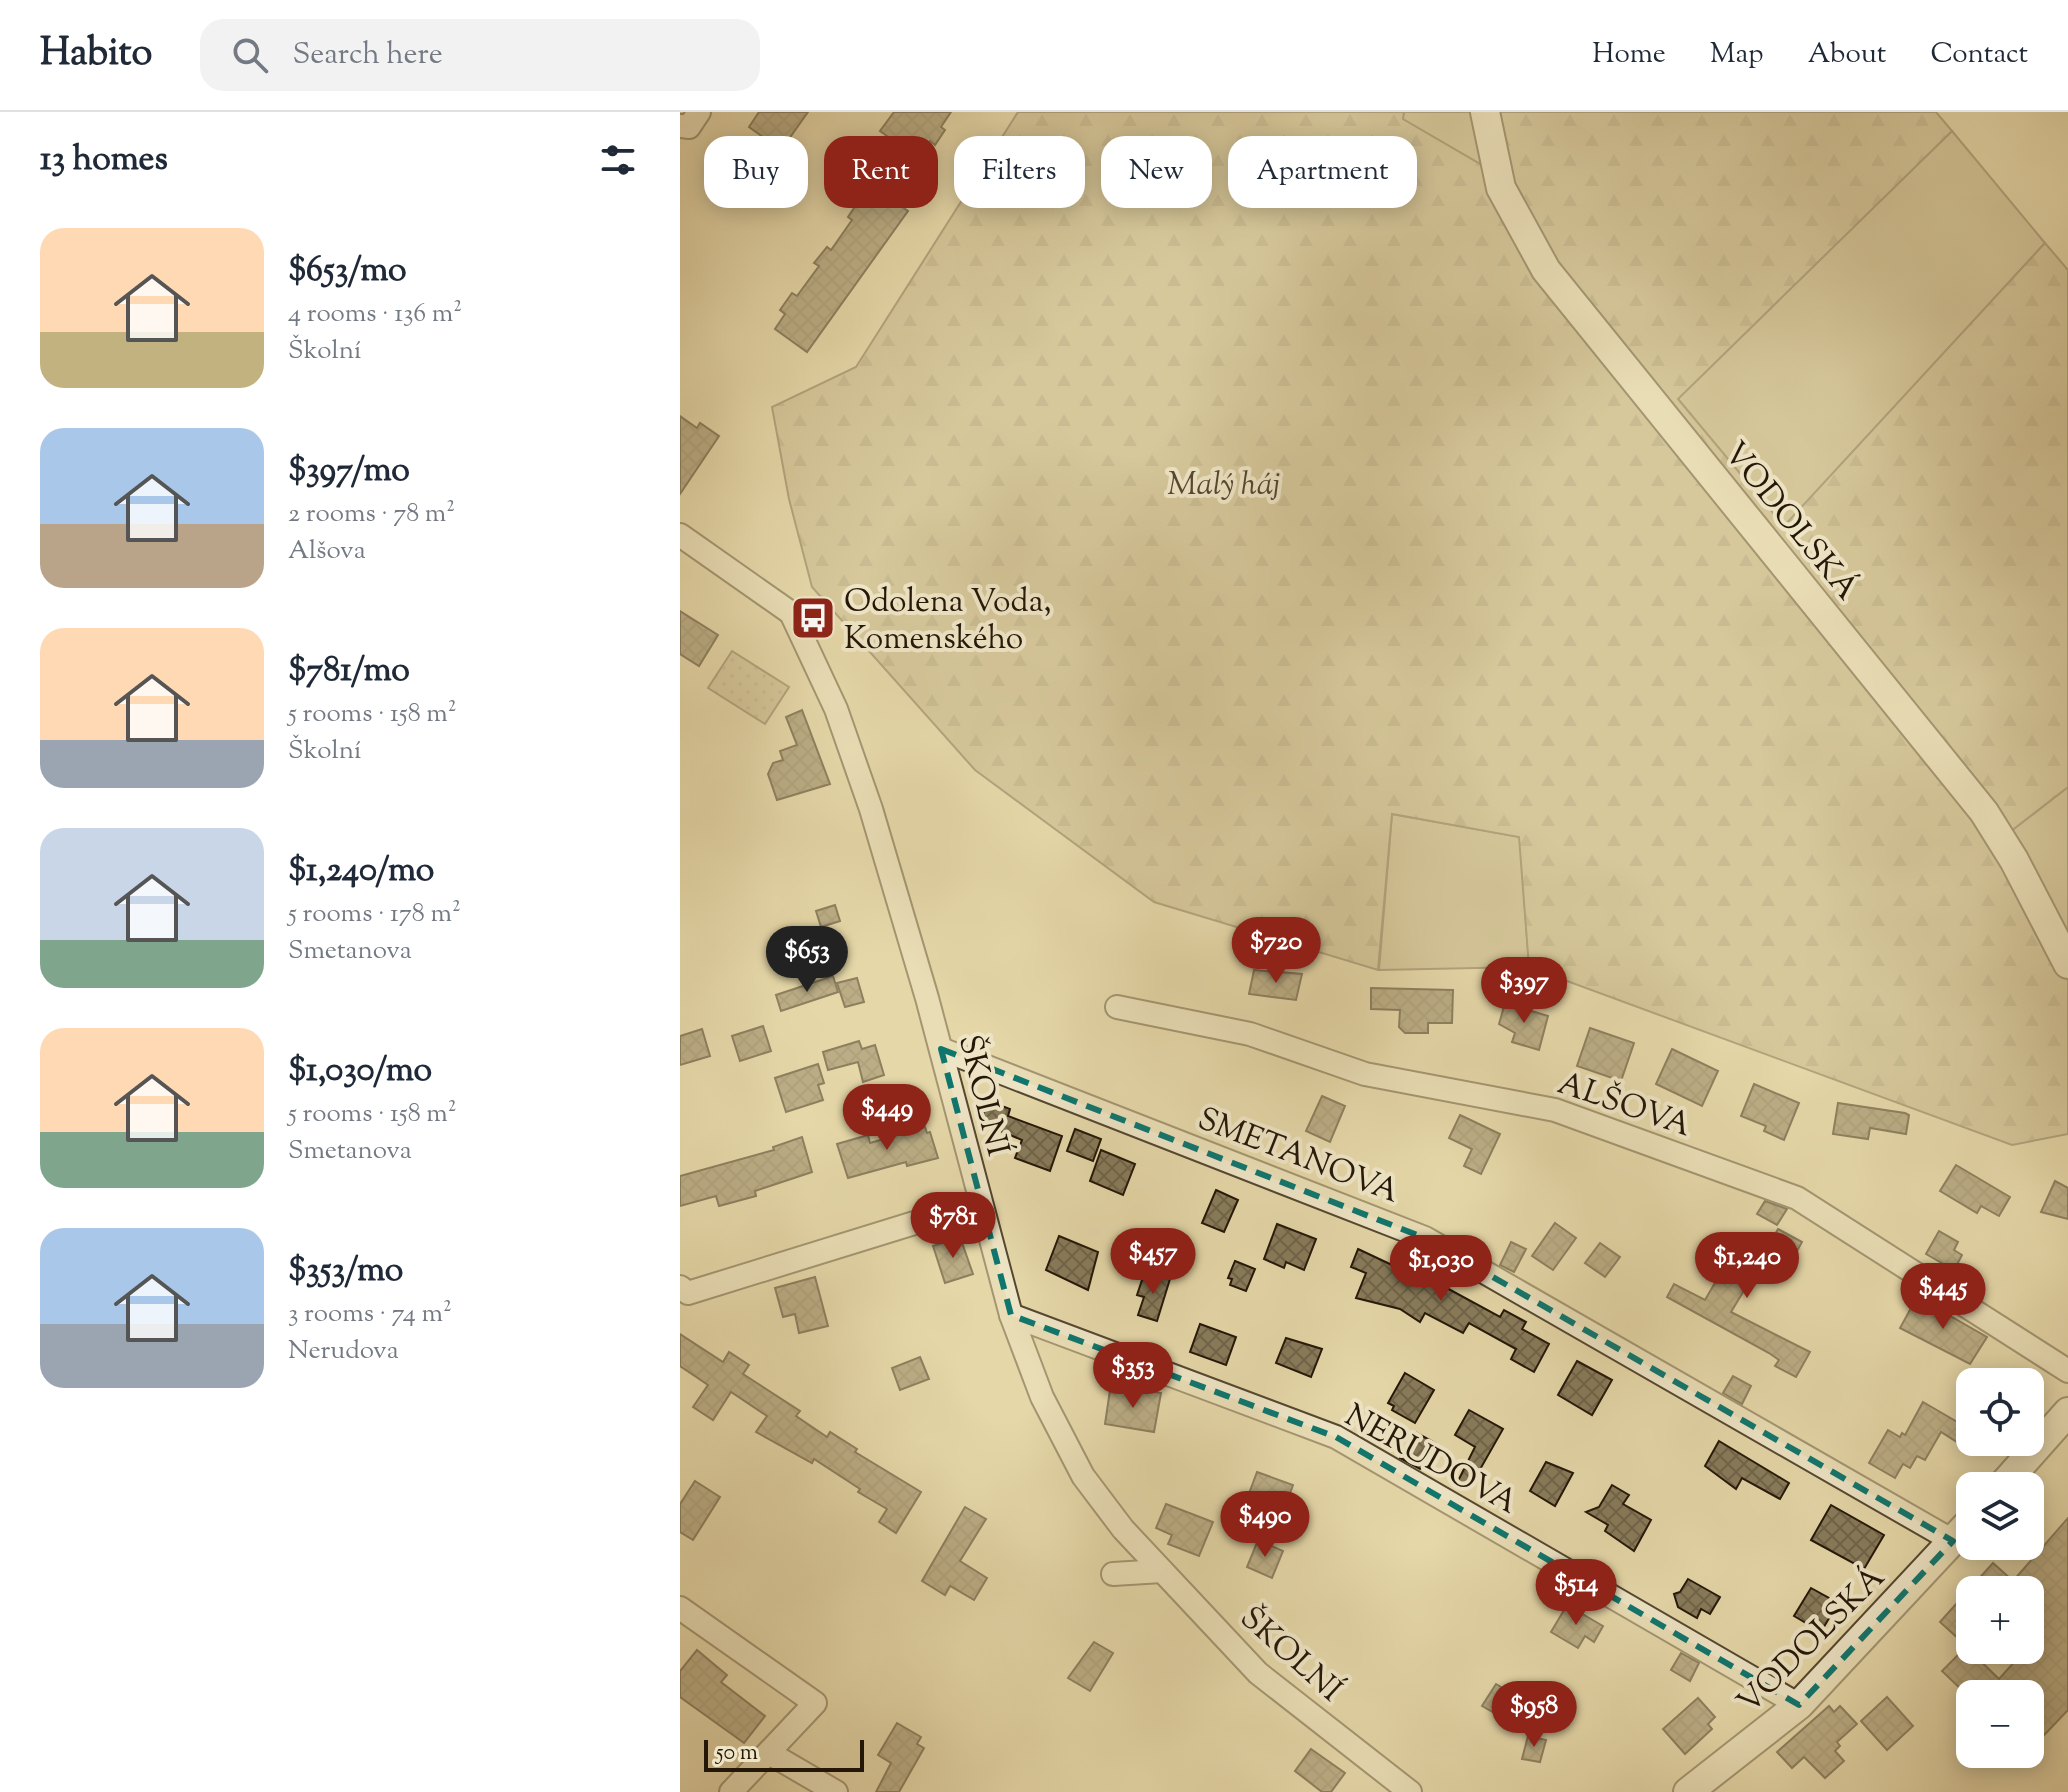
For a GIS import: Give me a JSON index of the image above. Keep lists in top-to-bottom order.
{
  "streets": {
    "street": [
      "VODOLSKÁ",
      "ŠKOLNÍ",
      "ALŠOVA",
      "SMETANOVA",
      "NERUDOVA"
    ]
  },
  "crossings": [
    ["VODOLSKÁ", "NERUDOVA"],
    ["ŠKOLNÍ", "SMETANOVA"],
    ["ŠKOLNÍ", "NERUDOVA"]
  ],
  "parks": ["Malý háj"],
  "places": {
    "bus stop": ["Odolena Voda, Komenského"]
  },
  "scale_bar": "50 m",
  "page": {
    "header": "Habito",
    "search": "Search here",
    "nav": [
      "Home",
      "Map",
      "About",
      "Contact"
    ],
    "heading": "13 homes",
    "chip": [
      "Buy",
      "Rent",
      "Filters",
      "New",
      "Apartment"
    ],
    "list": [
      {
        "name": "$653/mo",
        "note": "4 rooms · 136 m² · Školní"
      },
      {
        "name": "$397/mo",
        "note": "2 rooms · 78 m² · Alšova"
      },
      {
        "name": "$781/mo",
        "note": "5 rooms · 158 m² · Školní"
      },
      {
        "name": "$1,240/mo",
        "note": "5 rooms · 178 m² · Smetanova"
      },
      {
        "name": "$1,030/mo",
        "note": "5 rooms · 158 m² · Smetanova"
      },
      {
        "name": "$353/mo",
        "note": "3 rooms · 74 m² · Nerudova"
      }
    ],
    "price": [
      "$720",
      "$653",
      "$397",
      "$449",
      "$781",
      "$457",
      "$1,240",
      "$1,030",
      "$445",
      "$353",
      "$490",
      "$514",
      "$958"
    ],
    "map_buttons": ["+", "−"],
    "scale": "50 m"
  }
}
